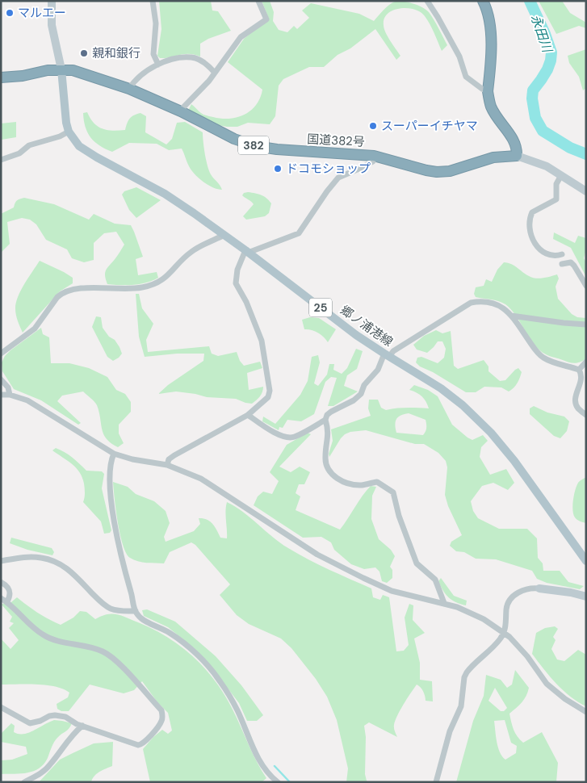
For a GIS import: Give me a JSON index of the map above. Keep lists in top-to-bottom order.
{
  "streets": {
    "highway": ["国道382号", "382"],
    "main road": ["25", "郷ノ浦港線"]
  },
  "crossings": [
    ["国道382号", "郷ノ浦港線"]
  ],
  "water": ["永田川"],
  "places": [
    "マルエー",
    "親和銀行",
    "スーパーイチヤマ",
    "ドコモショップ"
  ]
}
